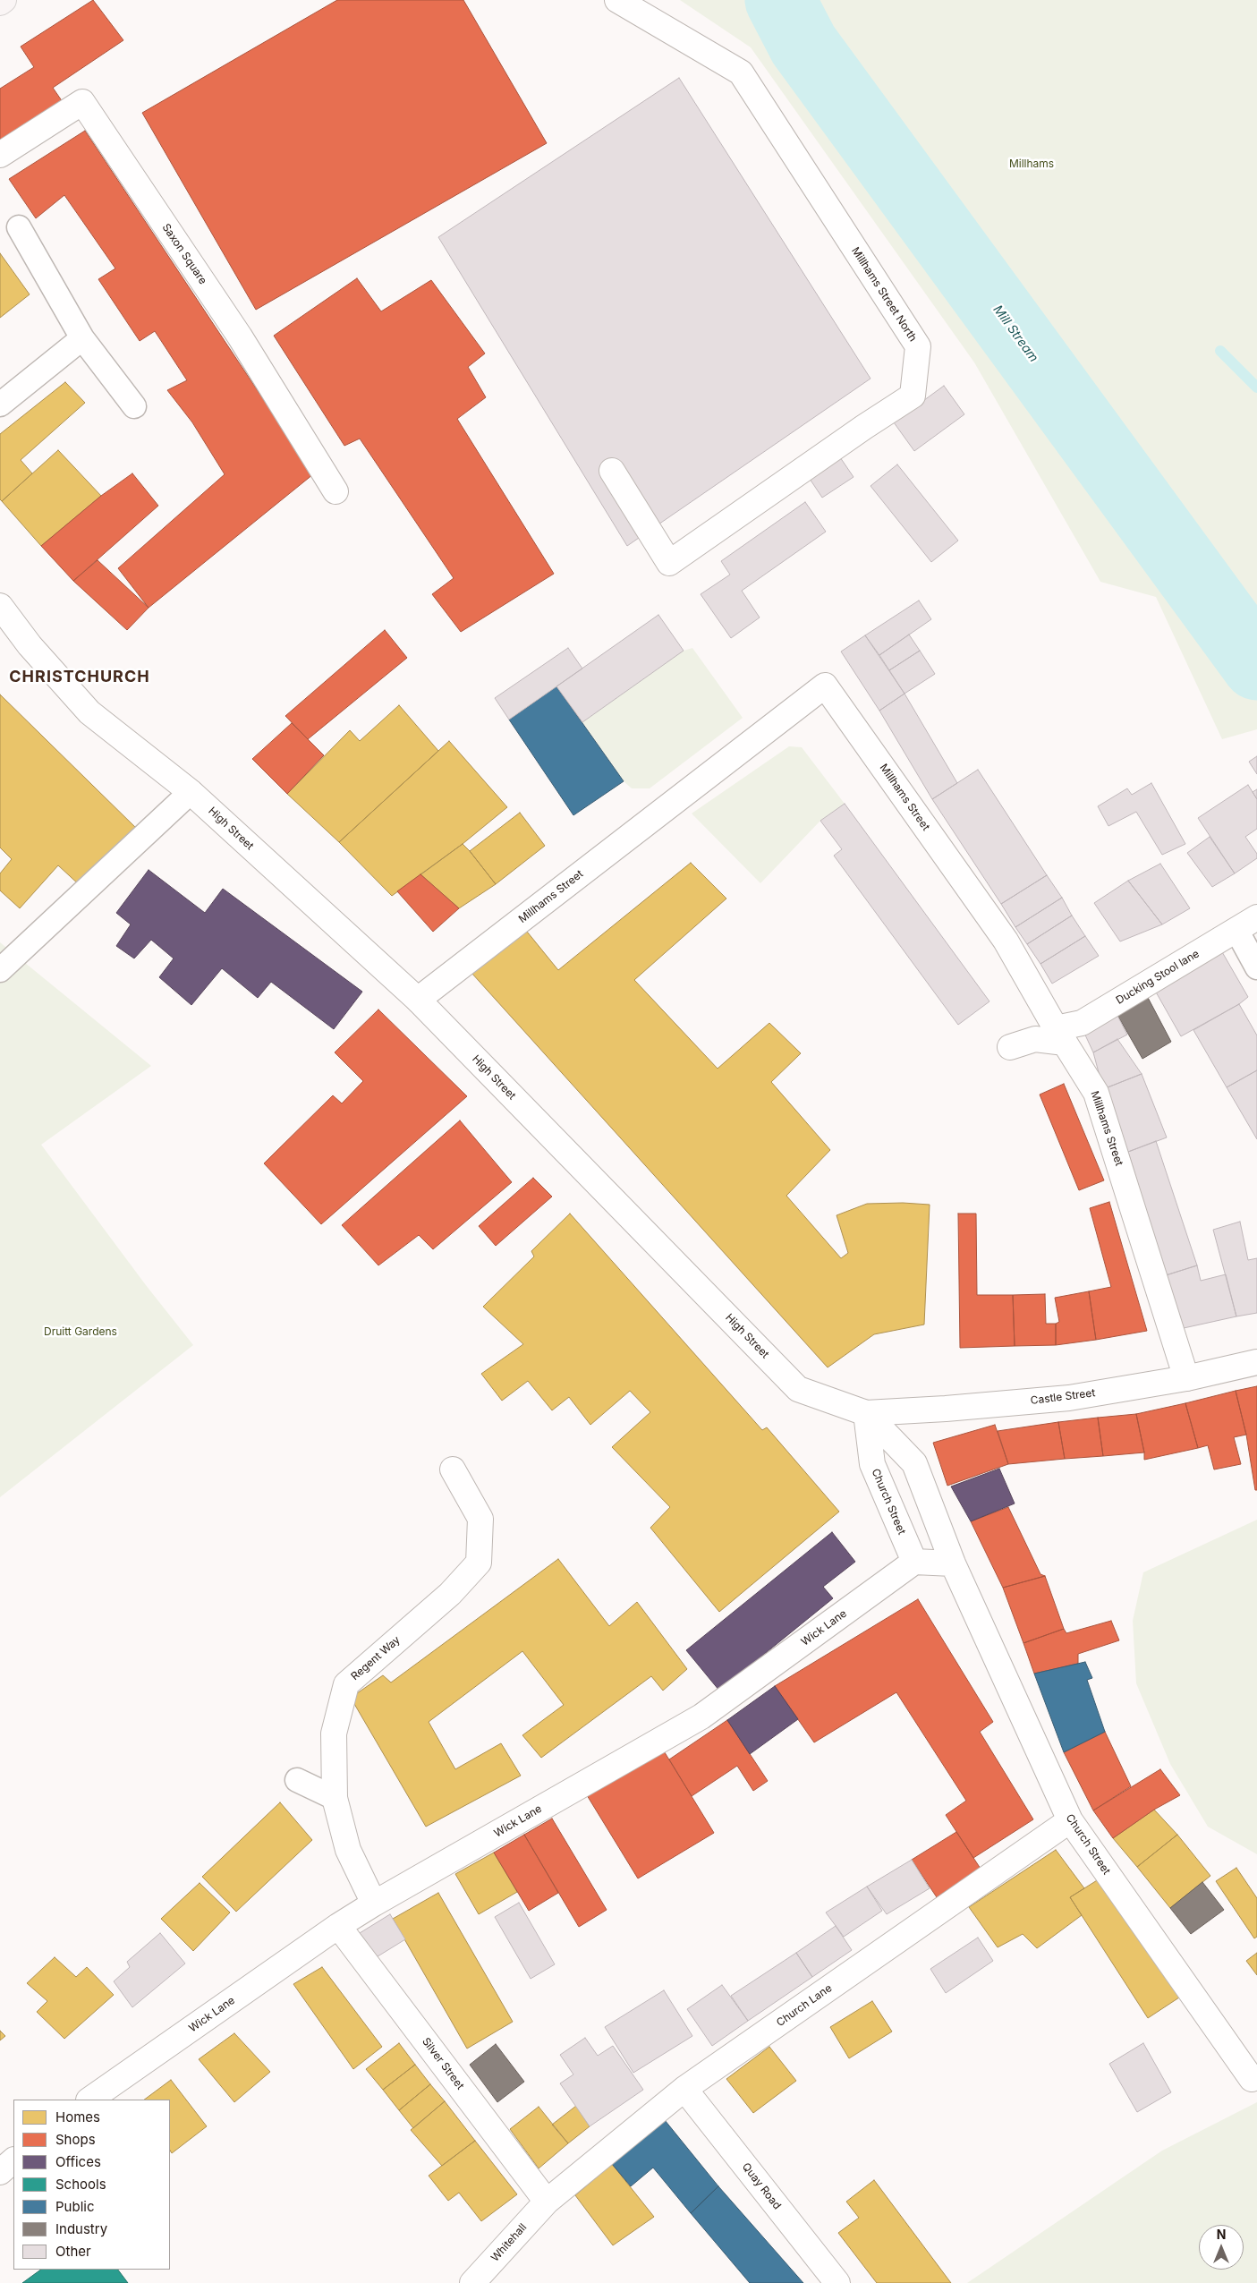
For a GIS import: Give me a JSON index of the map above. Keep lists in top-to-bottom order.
{
  "streets": {
    "street": [
      "Saxon Square",
      "Millhams Street North",
      "Millhams Street",
      "High Street",
      "Ducking Stool lane",
      "Castle Street",
      "Church Street",
      "Wick Lane",
      "Regent Way",
      "Church Lane",
      "Silver Street",
      "Quay Road",
      "Whitehall"
    ]
  },
  "crossings": [
    ["Millhams Street", "High Street"],
    ["Millhams Street", "Ducking Stool lane"],
    ["Millhams Street", "Castle Street"],
    ["High Street", "Castle Street"],
    ["High Street", "Church Street"],
    ["Castle Street", "Church Street"],
    ["Church Street", "Wick Lane"],
    ["Church Street", "Church Lane"],
    ["Wick Lane", "Regent Way"],
    ["Wick Lane", "Silver Street"],
    ["Church Lane", "Silver Street"],
    ["Church Lane", "Quay Road"],
    ["Church Lane", "Whitehall"],
    ["Silver Street", "Whitehall"]
  ],
  "districts": ["CHRISTCHURCH"],
  "water": ["Mill Stream"],
  "parks": ["Millhams", "Druitt Gardens"],
  "legend": [
    "Homes",
    "Shops",
    "Offices",
    "Schools",
    "Public",
    "Industry",
    "Other"
  ],
  "north": "top"
}
